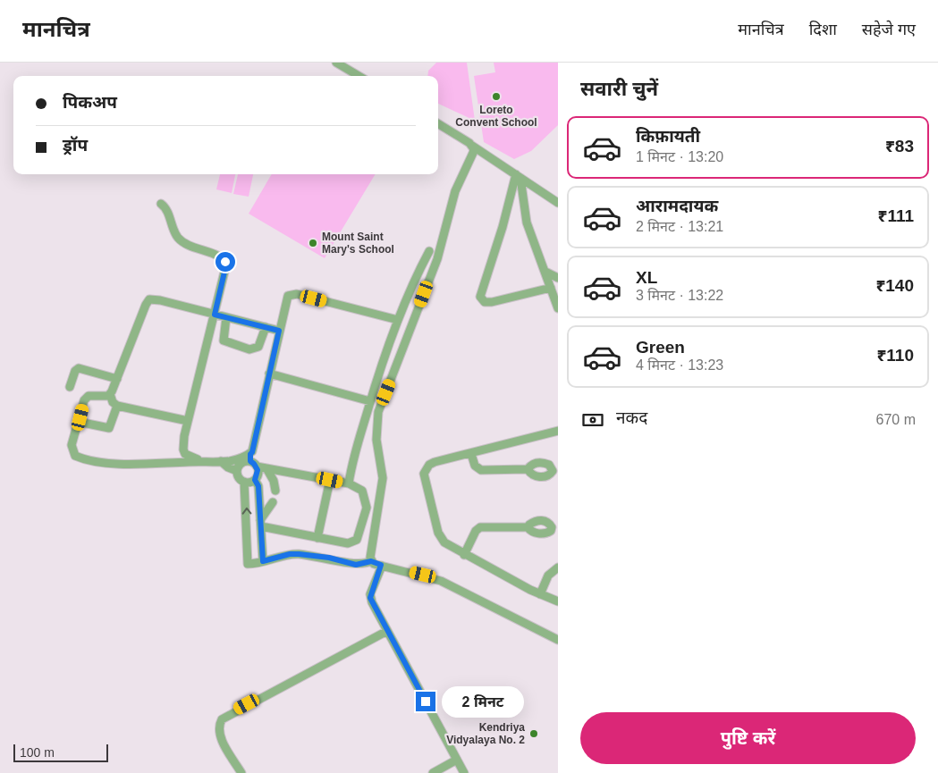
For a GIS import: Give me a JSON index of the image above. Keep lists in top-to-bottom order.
{
  "places": ["Loreto Convent School", "Mount Saint Mary's School", "Kendriya Vidyalaya No. 2"],
  "scale_bar": "100 m",
  "page": {
    "header": "मानचित्र",
    "nav": ["मानचित्र", "दिशा", "सहेजे गए"],
    "heading": "सवारी चुनें",
    "banner": ["पिकअप", "ड्रॉप"],
    "list": [
      {
        "name": "किफ़ायती",
        "note": "1 मिनट · 13:20",
        "value": "₹83"
      },
      {
        "name": "आरामदायक",
        "note": "2 मिनट · 13:21",
        "value": "₹111"
      },
      {
        "name": "XL",
        "note": "3 मिनट · 13:22",
        "value": "₹140"
      },
      {
        "name": "Green",
        "note": "4 मिनट · 13:23",
        "value": "₹110"
      }
    ],
    "pay": ["नकद", "670 m"],
    "bubble": "2 मिनट",
    "buttons": "पुष्टि करें",
    "scale": "100 m"
  }
}
